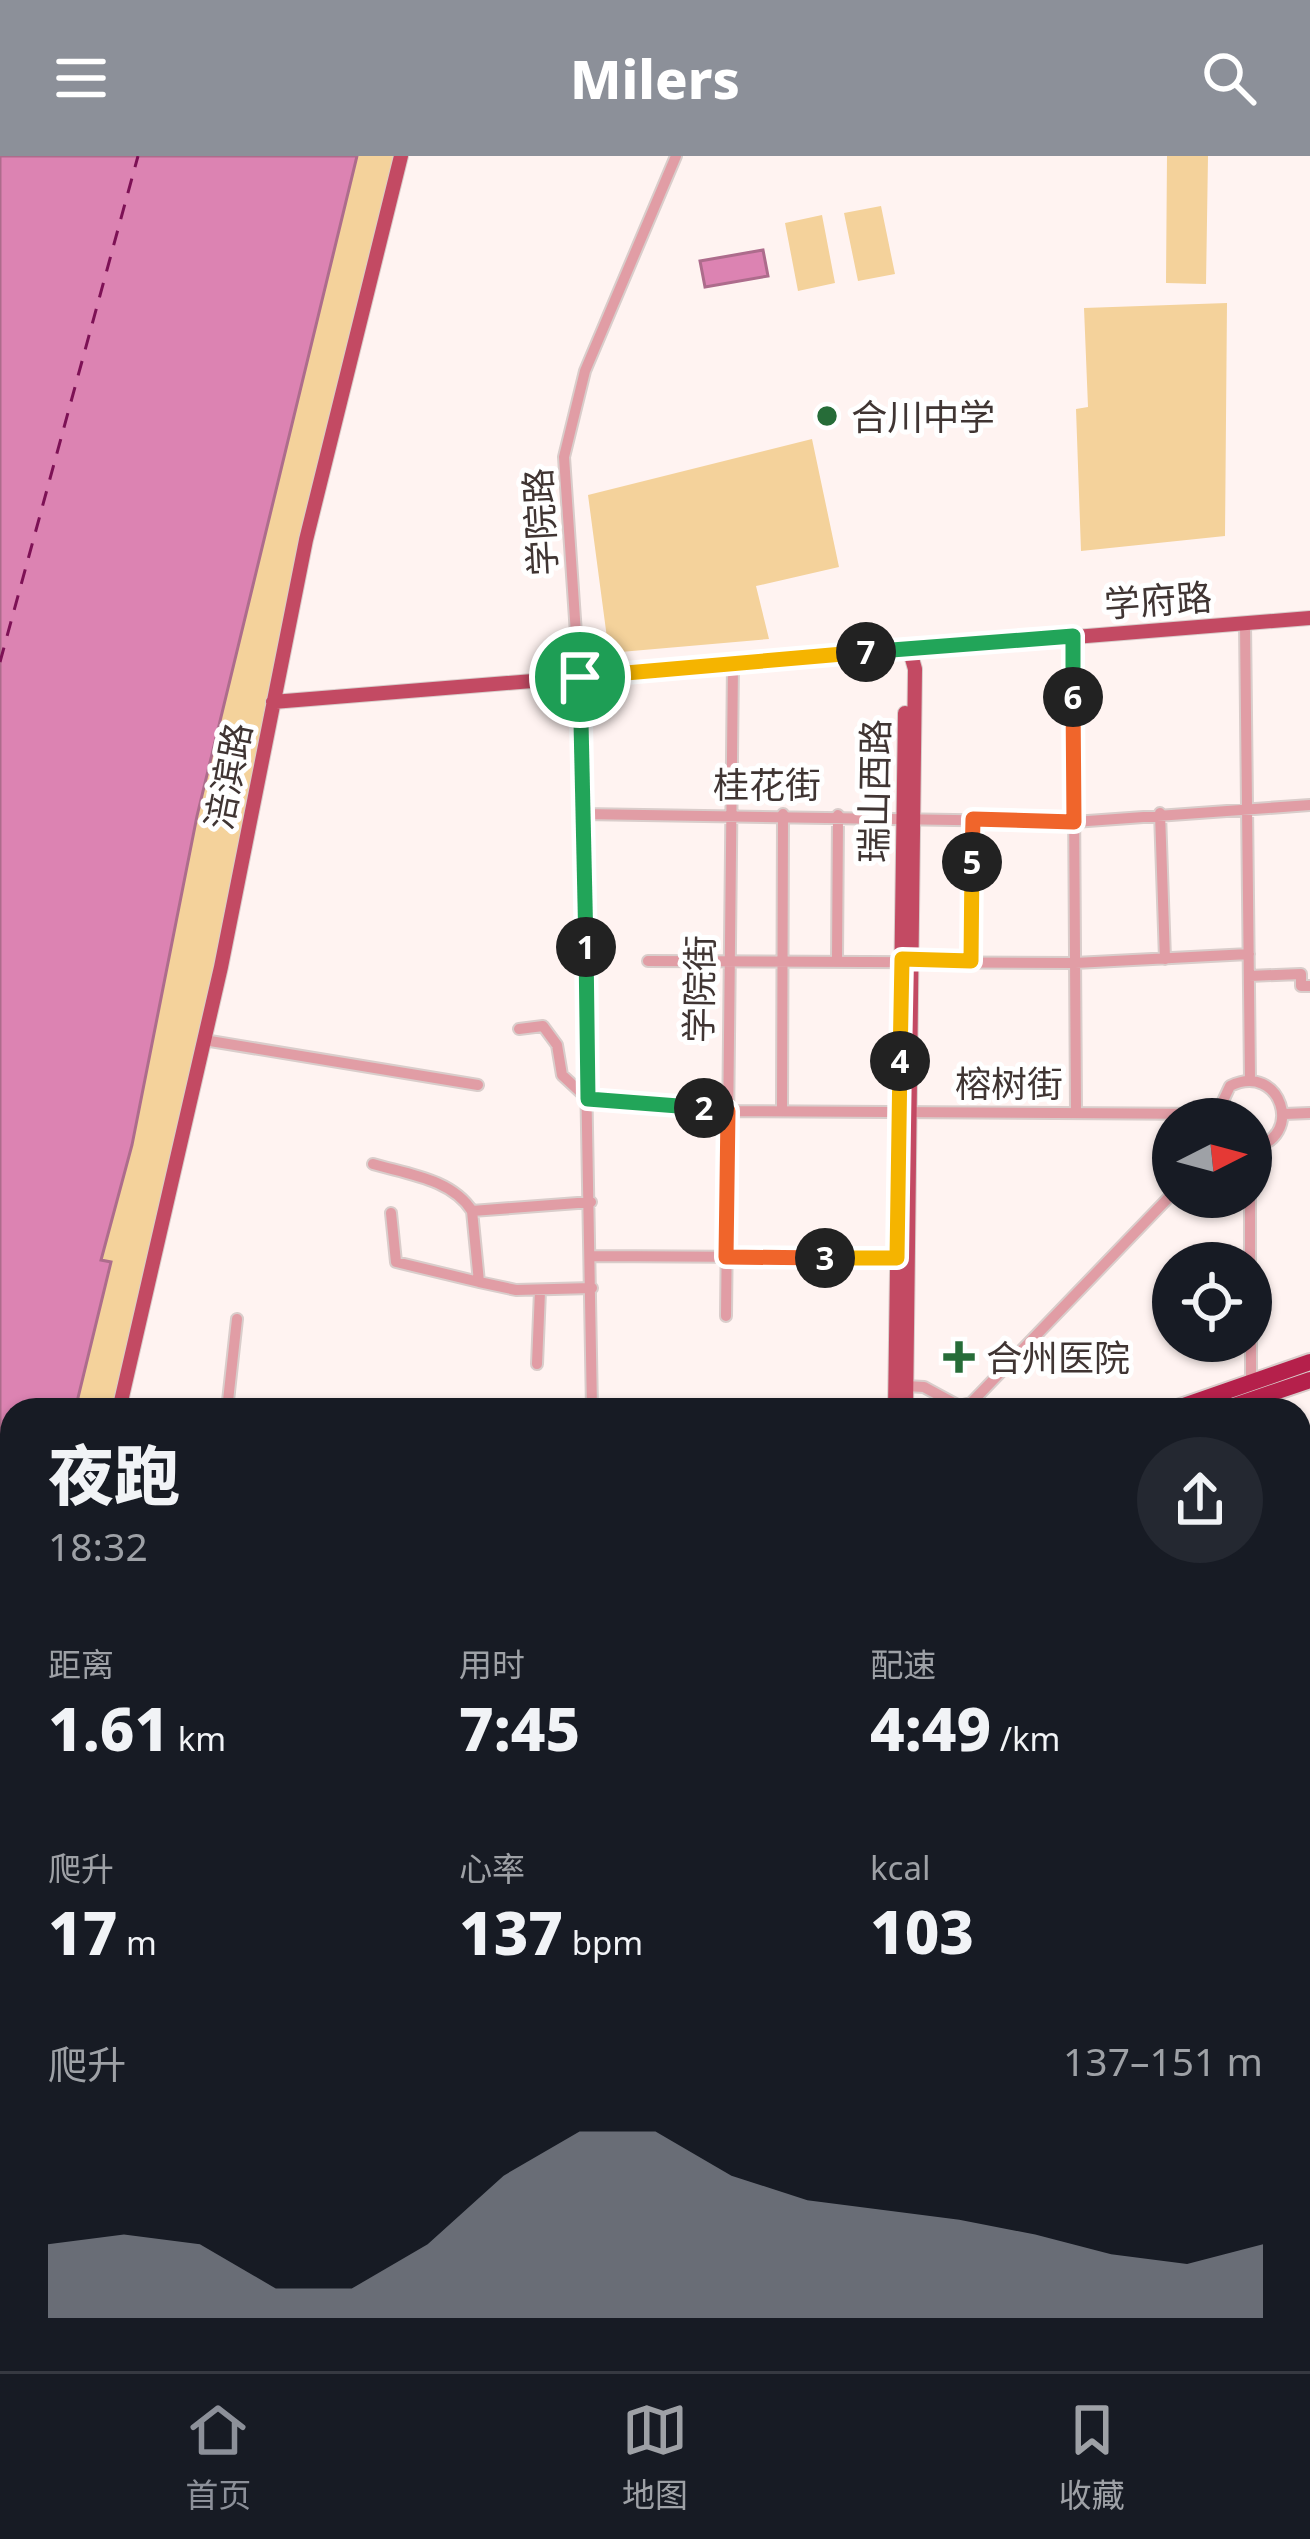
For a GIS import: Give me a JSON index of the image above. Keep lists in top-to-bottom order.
{
  "streets": {
    "main road": ["学府路", "涪滨路", "瑞山西路"],
    "street": [
      "学院路",
      "桂花街",
      "学院街",
      "榕树街"
    ]
  },
  "crossings": [
    ["学院路", "学府路"],
    ["学院路", "桂花街"],
    ["学院路", "榕树街"],
    ["学府路", "涪滨路"],
    ["学府路", "瑞山西路"],
    ["学府路", "学院街"],
    ["桂花街", "瑞山西路"],
    ["桂花街", "学院街"],
    ["瑞山西路", "榕树街"],
    ["学院街", "榕树街"]
  ],
  "places": {
    "other": ["合川中学"],
    "health": ["合州医院"]
  },
  "north": "right",
  "page": {
    "header": "Milers",
    "pins": [
      "7",
      "6",
      "5",
      "1",
      "4",
      "2",
      "3"
    ],
    "heading": ["夜跑", "18:32"],
    "stats": [
      ["距离", "1.61 km"],
      ["用时", "7:45"],
      ["配速", "4:49 /km"],
      ["爬升", "17 m"],
      ["心率", "137 bpm"],
      ["kcal", "103"]
    ],
    "chart": ["爬升", "137–151 m"],
    "tabs": ["首页", "地图", "收藏"]
  }
}
